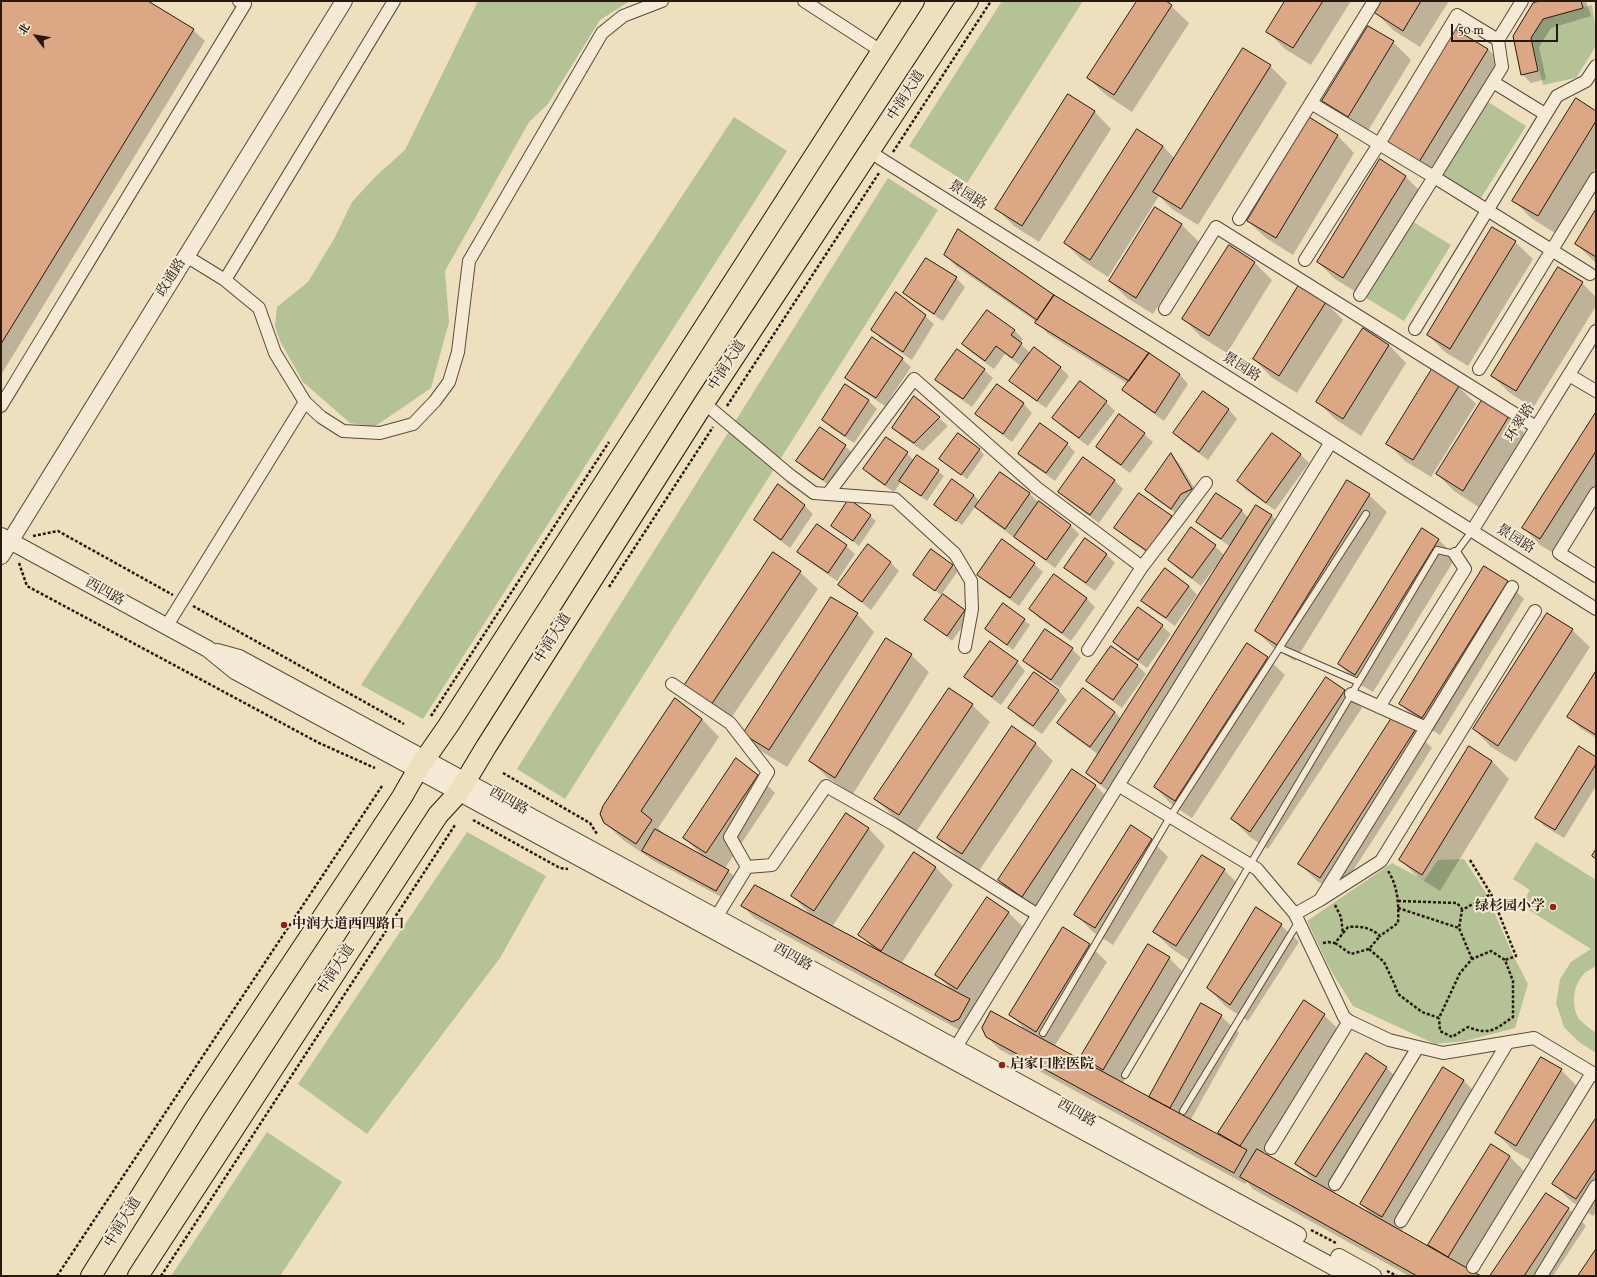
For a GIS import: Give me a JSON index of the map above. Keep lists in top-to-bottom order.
{
  "streets": {
    "main road": ["中润大道"],
    "street": [
      "景园路",
      "政通路",
      "环翠路",
      "西四路"
    ]
  },
  "crossings": [
    ["中润大道", "景园路"],
    ["中润大道", "西四路"],
    ["景园路", "环翠路"],
    ["政通路", "西四路"]
  ],
  "places": ["绿杉园小学", "中润大道西四路口", "启家口腔医院"],
  "scale_bar": "50 m",
  "north": "top left"
}
